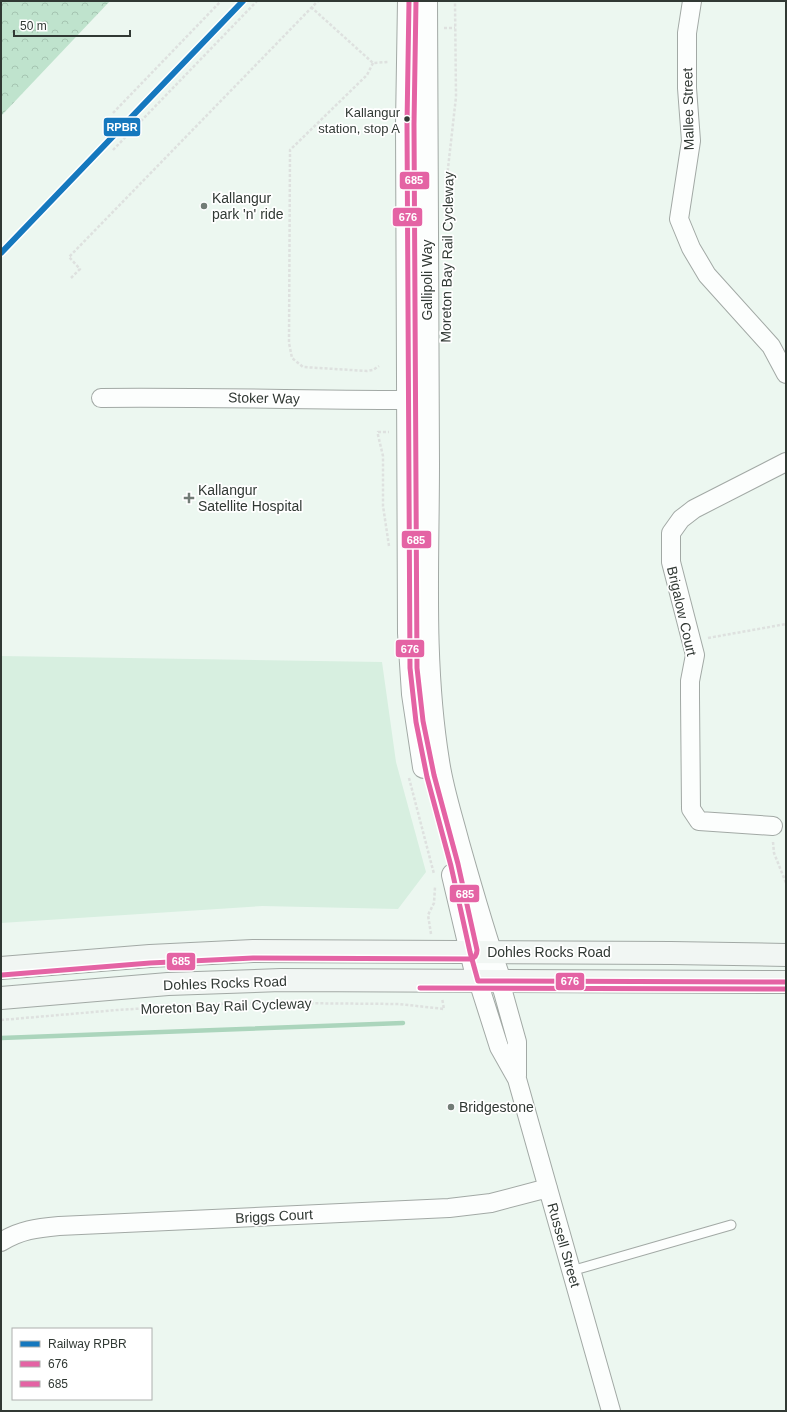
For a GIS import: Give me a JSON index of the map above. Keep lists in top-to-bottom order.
{
  "streets": {
    "main road": ["Dohles Rocks Road"],
    "street": [
      "Mallee Street",
      "Gallipoli Way",
      "Stoker Way",
      "Brigalow Court",
      "Briggs Court",
      "Russell Street"
    ],
    "path": ["Moreton Bay Rail Cycleway"]
  },
  "crossings": [
    ["Gallipoli Way", "Stoker Way"],
    ["Gallipoli Way", "Dohles Rocks Road"],
    ["Gallipoli Way", "Russell Street"],
    ["Dohles Rocks Road", "Russell Street"],
    ["Briggs Court", "Russell Street"]
  ],
  "places": {
    "other": ["Kallangur station, stop A", "Kallangur park 'n' ride", "Bridgestone"],
    "health": ["Kallangur Satellite Hospital"]
  },
  "lines": ["rail line RPBR", "transit line 676", "transit line 685"],
  "legend": ["Railway RPBR", "676", "685"],
  "scale_bar": "50 m"
}
